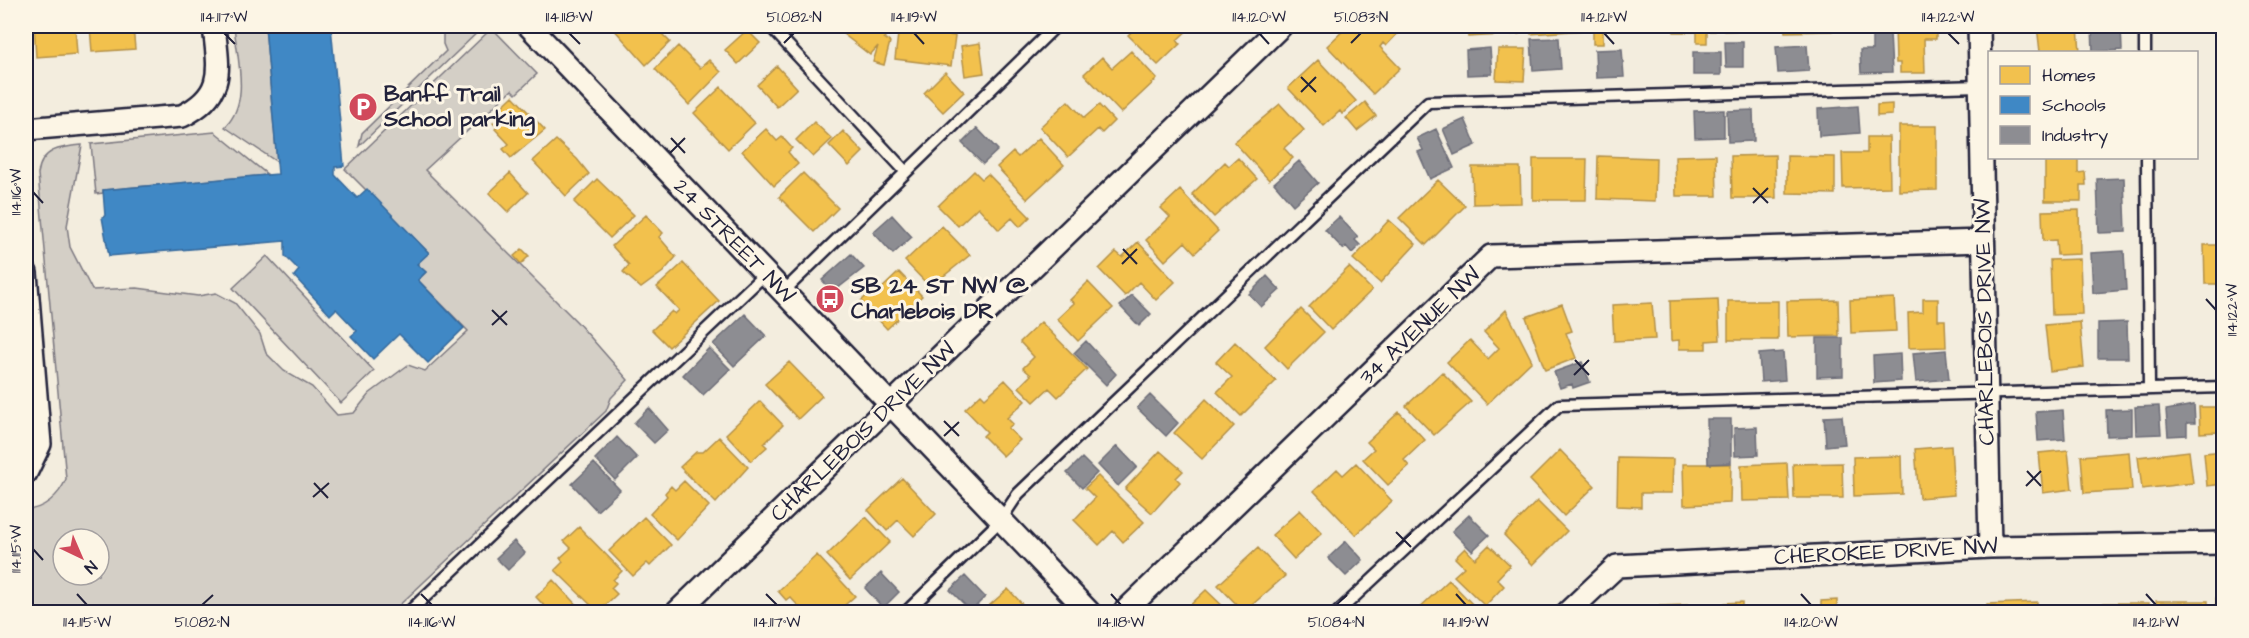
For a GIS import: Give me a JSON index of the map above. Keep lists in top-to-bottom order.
{
  "streets": {
    "street": [
      "24 STREET NW",
      "CHARLEBOIS DRIVE NW",
      "34 AVENUE NW",
      "CHEROKEE DRIVE NW"
    ]
  },
  "crossings": [
    ["24 STREET NW", "CHARLEBOIS DRIVE NW"],
    ["CHARLEBOIS DRIVE NW", "34 AVENUE NW"],
    ["CHARLEBOIS DRIVE NW", "CHEROKEE DRIVE NW"]
  ],
  "places": {
    "parking": ["Banff Trail School parking"],
    "bus stop": ["SB 24 ST NW @ Charlebois DR"]
  },
  "legend": ["Homes", "Schools", "Industry"],
  "north": "bottom right",
  "coordinates": [
    "114.117°W",
    "114.118°W",
    "51.082°N",
    "114.119°W",
    "114.120°W",
    "51.083°N",
    "114.121°W",
    "114.122°W",
    "114.116°W",
    "114.115°W",
    "51.084°N"
  ]
}
